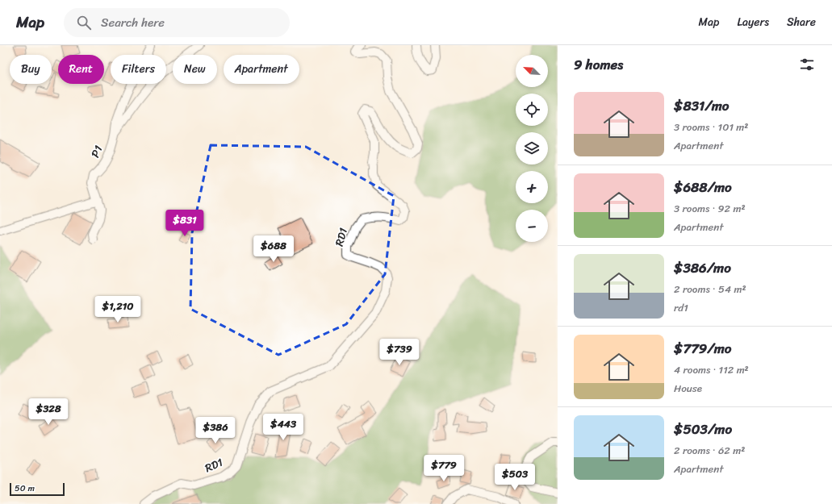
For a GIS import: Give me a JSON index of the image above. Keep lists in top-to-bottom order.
{
  "streets": {
    "street": ["P1", "RD1"]
  },
  "scale_bar": "50 m",
  "north": "top left",
  "page": {
    "header": "Map",
    "search": "Search here",
    "nav": ["Map", "Layers", "Share"],
    "heading": "9 homes",
    "map_buttons": ["+", "−"],
    "chip": [
      "Buy",
      "Rent",
      "Filters",
      "New",
      "Apartment"
    ],
    "list": [
      {
        "name": "$831/mo",
        "note": "3 rooms · 101 m² · Apartment"
      },
      {
        "name": "$688/mo",
        "note": "3 rooms · 92 m² · Apartment"
      },
      {
        "name": "$386/mo",
        "note": "2 rooms · 54 m² · rd1"
      },
      {
        "name": "$779/mo",
        "note": "4 rooms · 112 m² · House"
      },
      {
        "name": "$503/mo",
        "note": "2 rooms · 62 m² · Apartment"
      }
    ],
    "price": [
      "$831",
      "$688",
      "$1,210",
      "$739",
      "$328",
      "$443",
      "$386",
      "$779",
      "$503"
    ],
    "scale": "50 m"
  }
}
